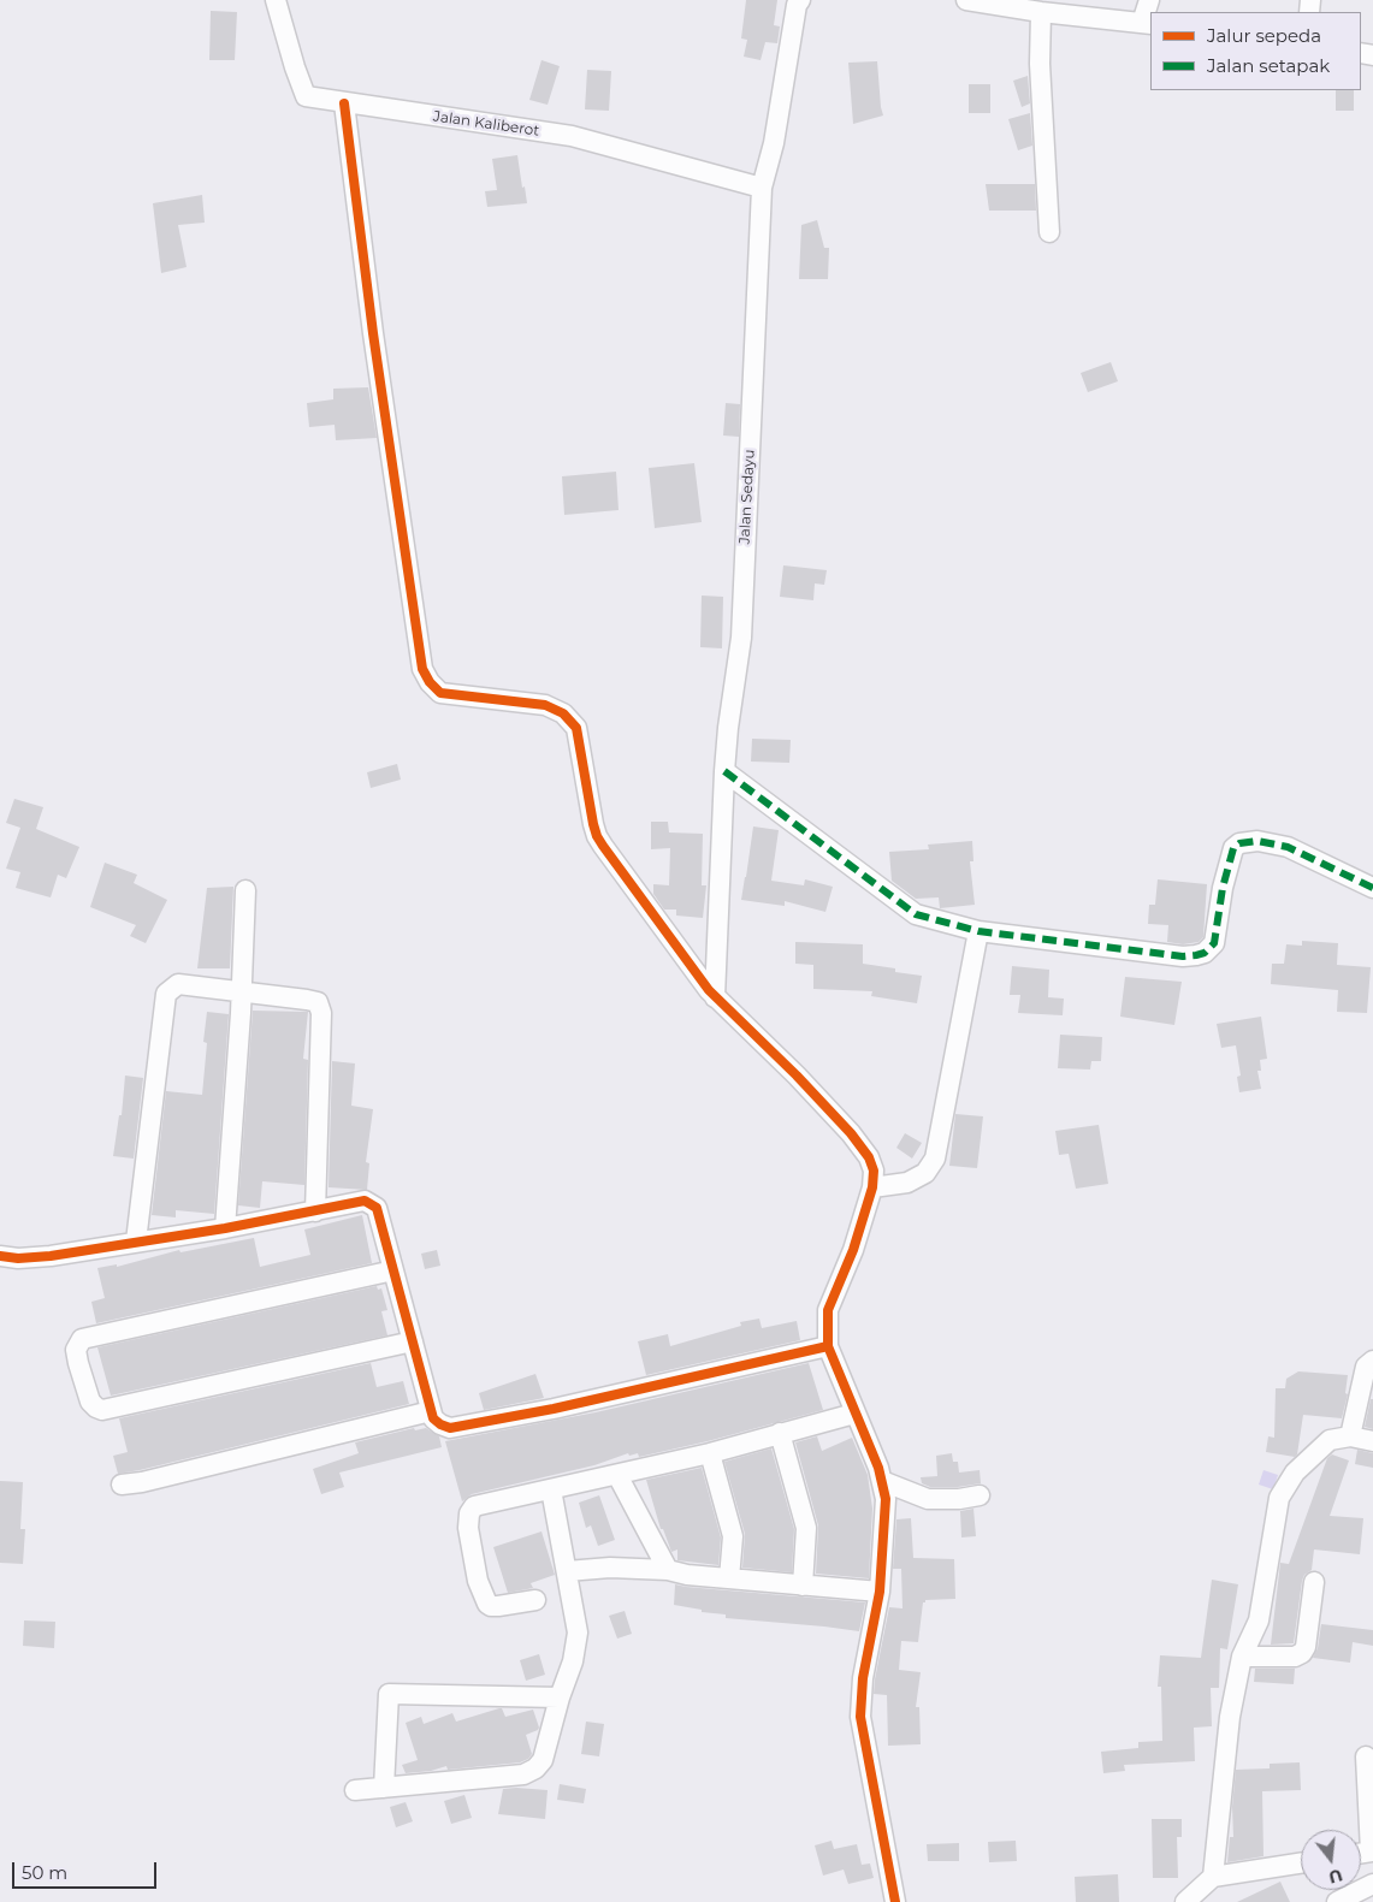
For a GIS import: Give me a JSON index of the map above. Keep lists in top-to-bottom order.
{
  "streets": {
    "street": ["Jalan Kaliberot", "Jalan Sedayu"]
  },
  "crossings": [
    ["Jalan Kaliberot", "Jalan Sedayu"]
  ],
  "legend": ["Jalur sepeda", "Jalan setapak"],
  "scale_bar": "50 m",
  "north": "bottom"
}
